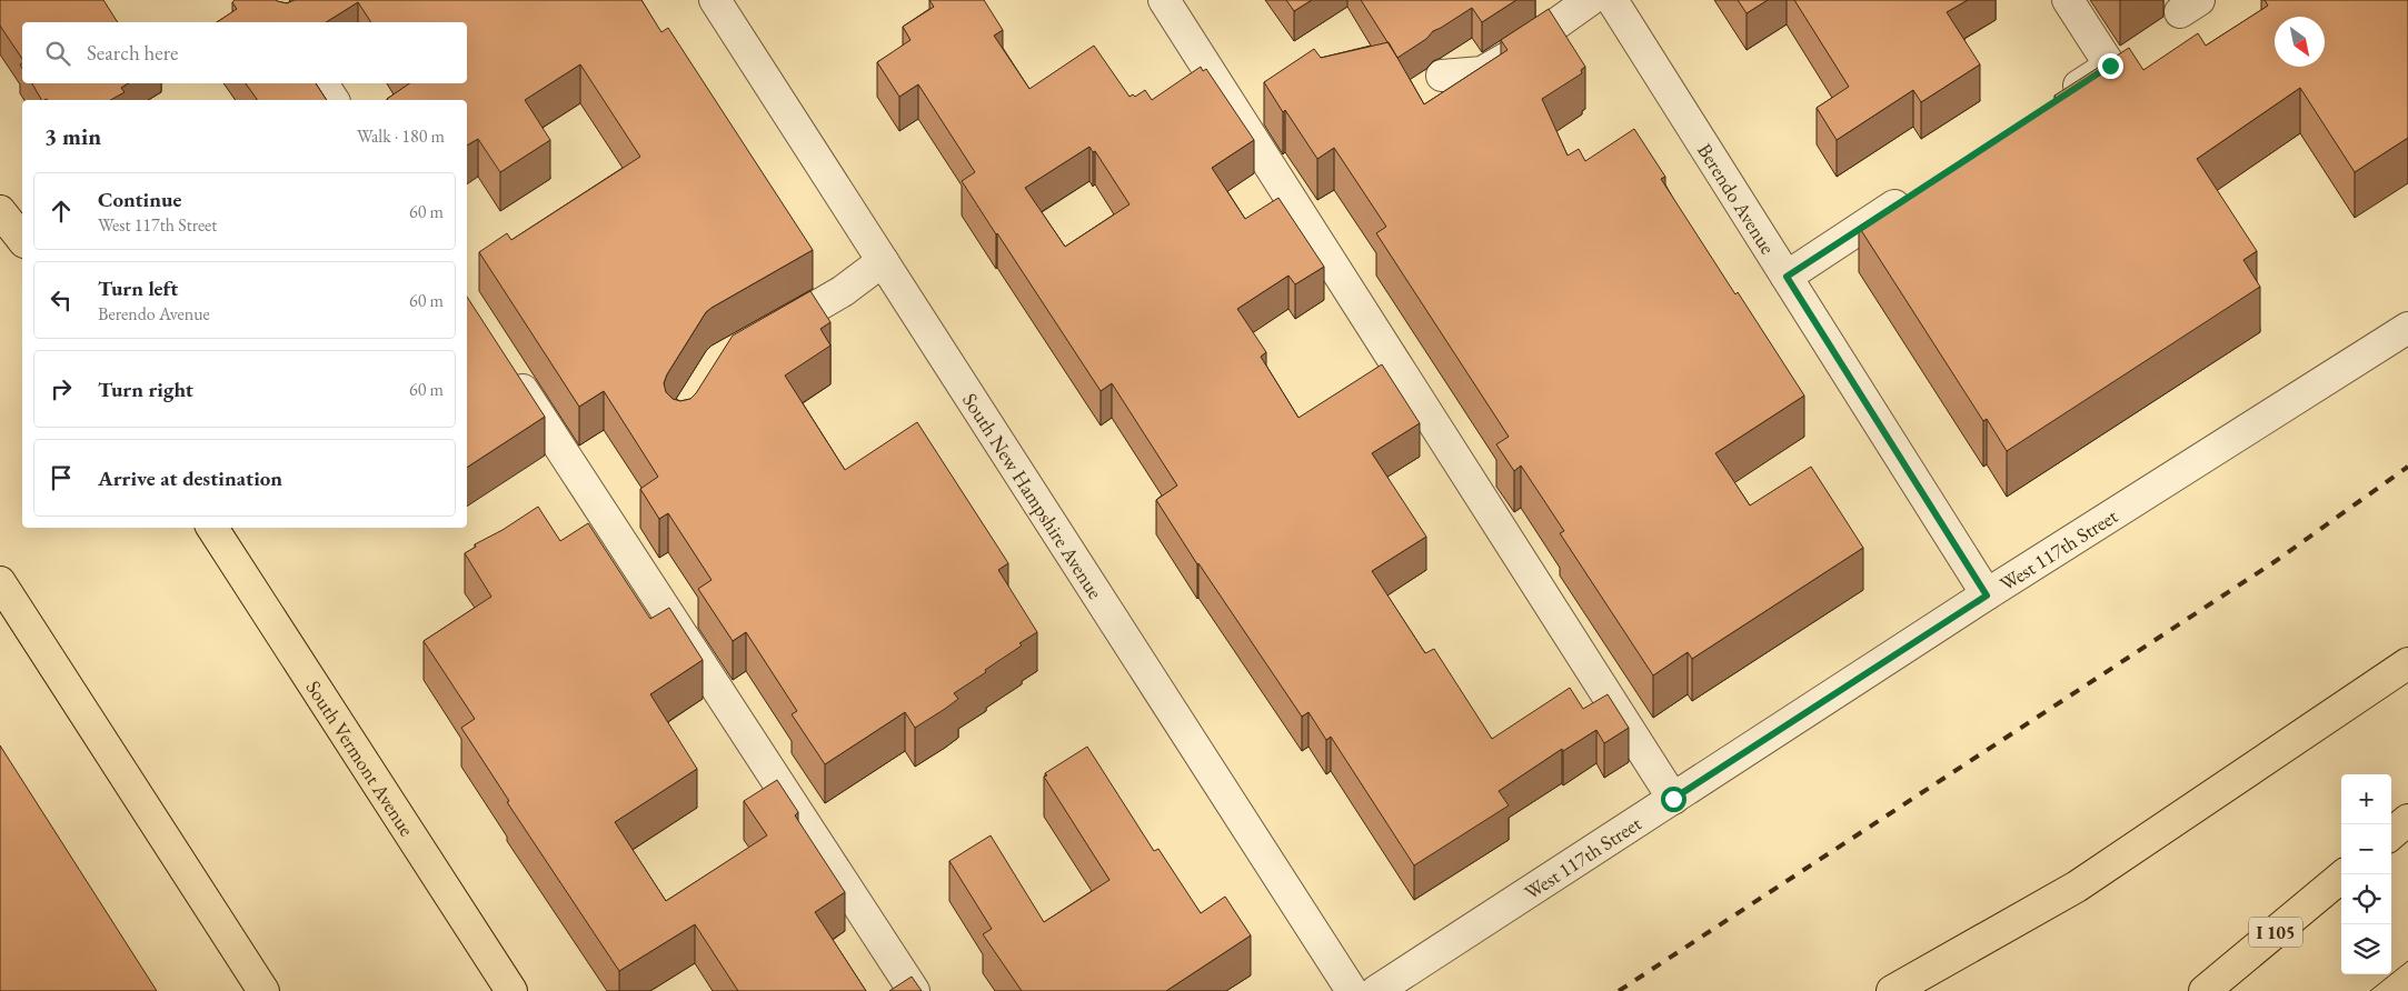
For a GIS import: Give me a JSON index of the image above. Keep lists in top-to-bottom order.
{
  "streets": {
    "main road": ["South Vermont Avenue", "I 105"],
    "street": ["Berendo Avenue", "South New Hampshire Avenue", "West 117th Street"]
  },
  "crossings": [
    ["Berendo Avenue", "West 117th Street"]
  ],
  "north": "bottom right",
  "page": {
    "search": "Search here",
    "heading": ["3 min", "Walk · 180 m"],
    "list": [
      ["Continue", "West 117th Street", "60 m"],
      ["Turn left", "Berendo Avenue", "60 m"],
      ["Turn right", "60 m"],
      "Arrive at destination"
    ],
    "map_buttons": ["+", "−"]
  }
}
